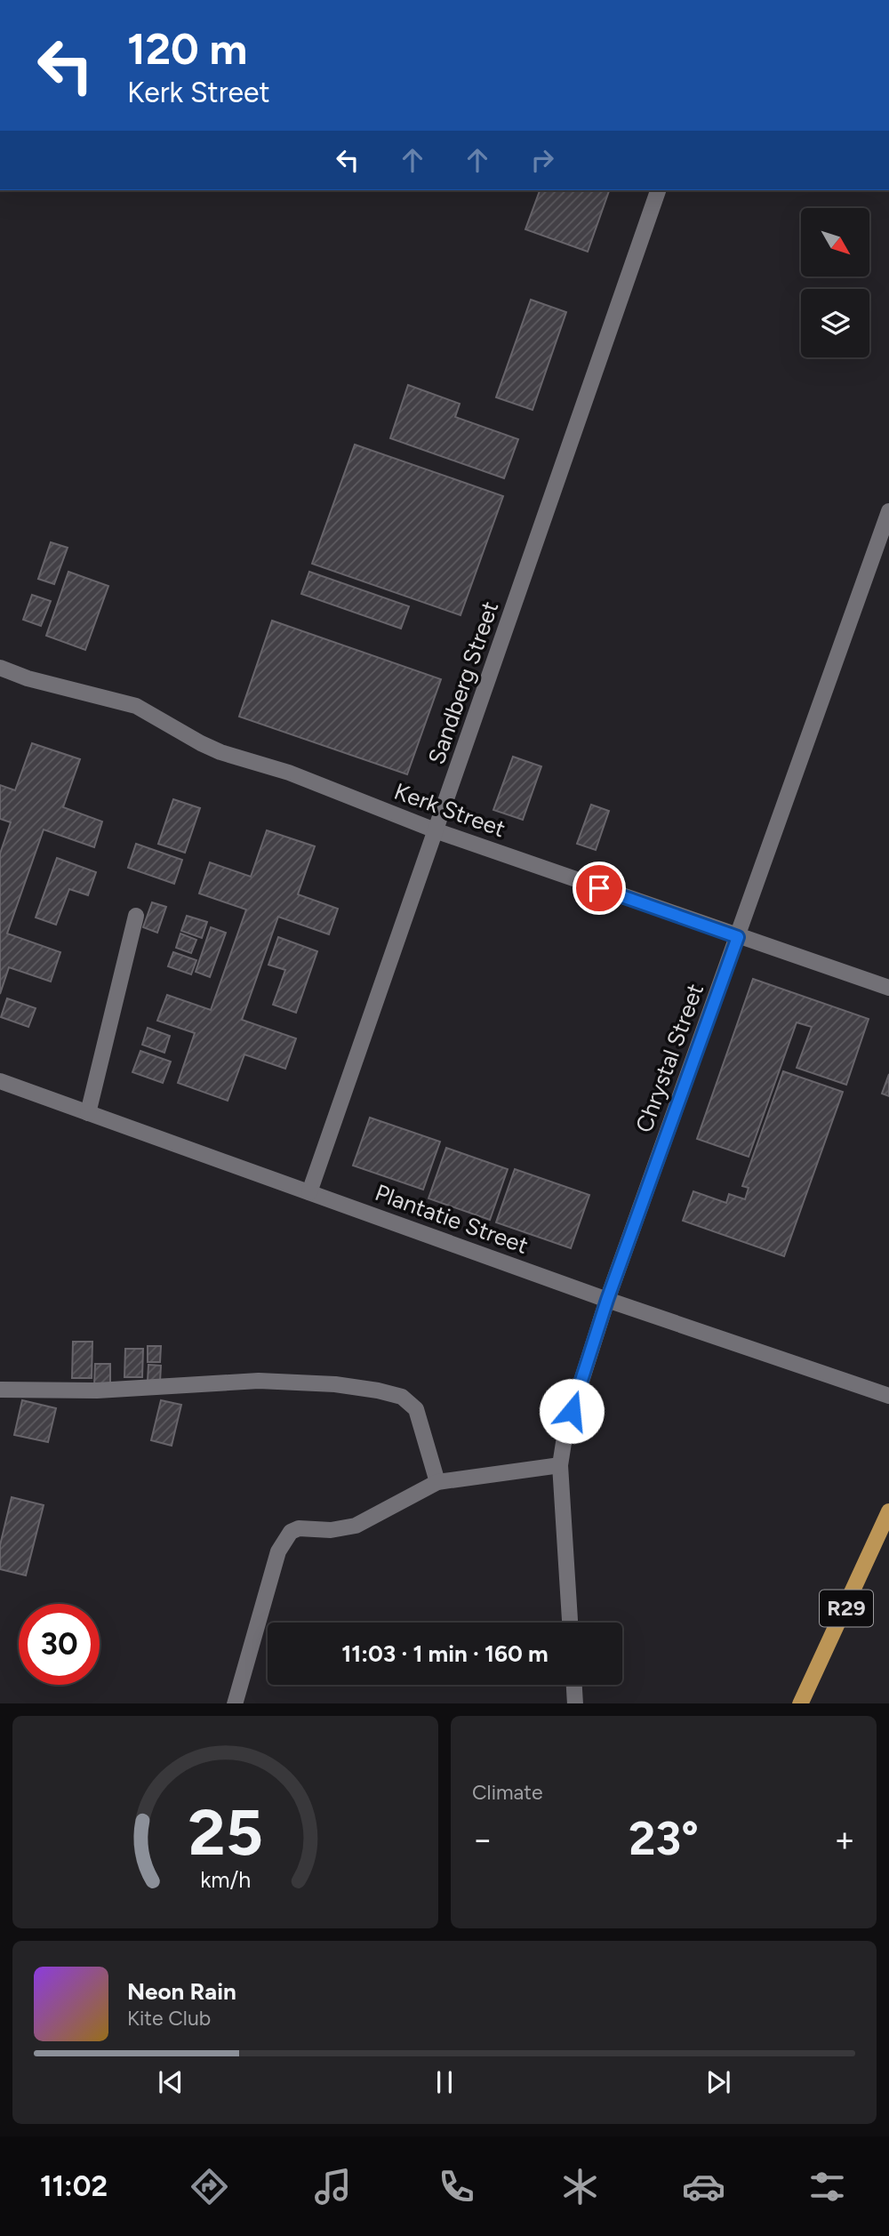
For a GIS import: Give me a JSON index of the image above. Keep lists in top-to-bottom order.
{
  "streets": {
    "main road": ["R29"],
    "street": [
      "Sandberg Street",
      "Kerk Street",
      "Chrystal Street",
      "Plantatie Street"
    ]
  },
  "crossings": [
    ["Sandberg Street", "Kerk Street"],
    ["Sandberg Street", "Plantatie Street"],
    ["Kerk Street", "Chrystal Street"],
    ["Chrystal Street", "Plantatie Street"]
  ],
  "north": "bottom right",
  "page": {
    "turn": ["120 m", "Kerk Street"],
    "limit": "30",
    "trip": "11:03 · 1 min · 160 m",
    "tile": "Climate",
    "heat": ["−", "23°", "+"],
    "song": ["Neon Rain", "Kite Club"],
    "tabs": "11:02",
    "gauge": ["25", "km/h"]
  }
}
